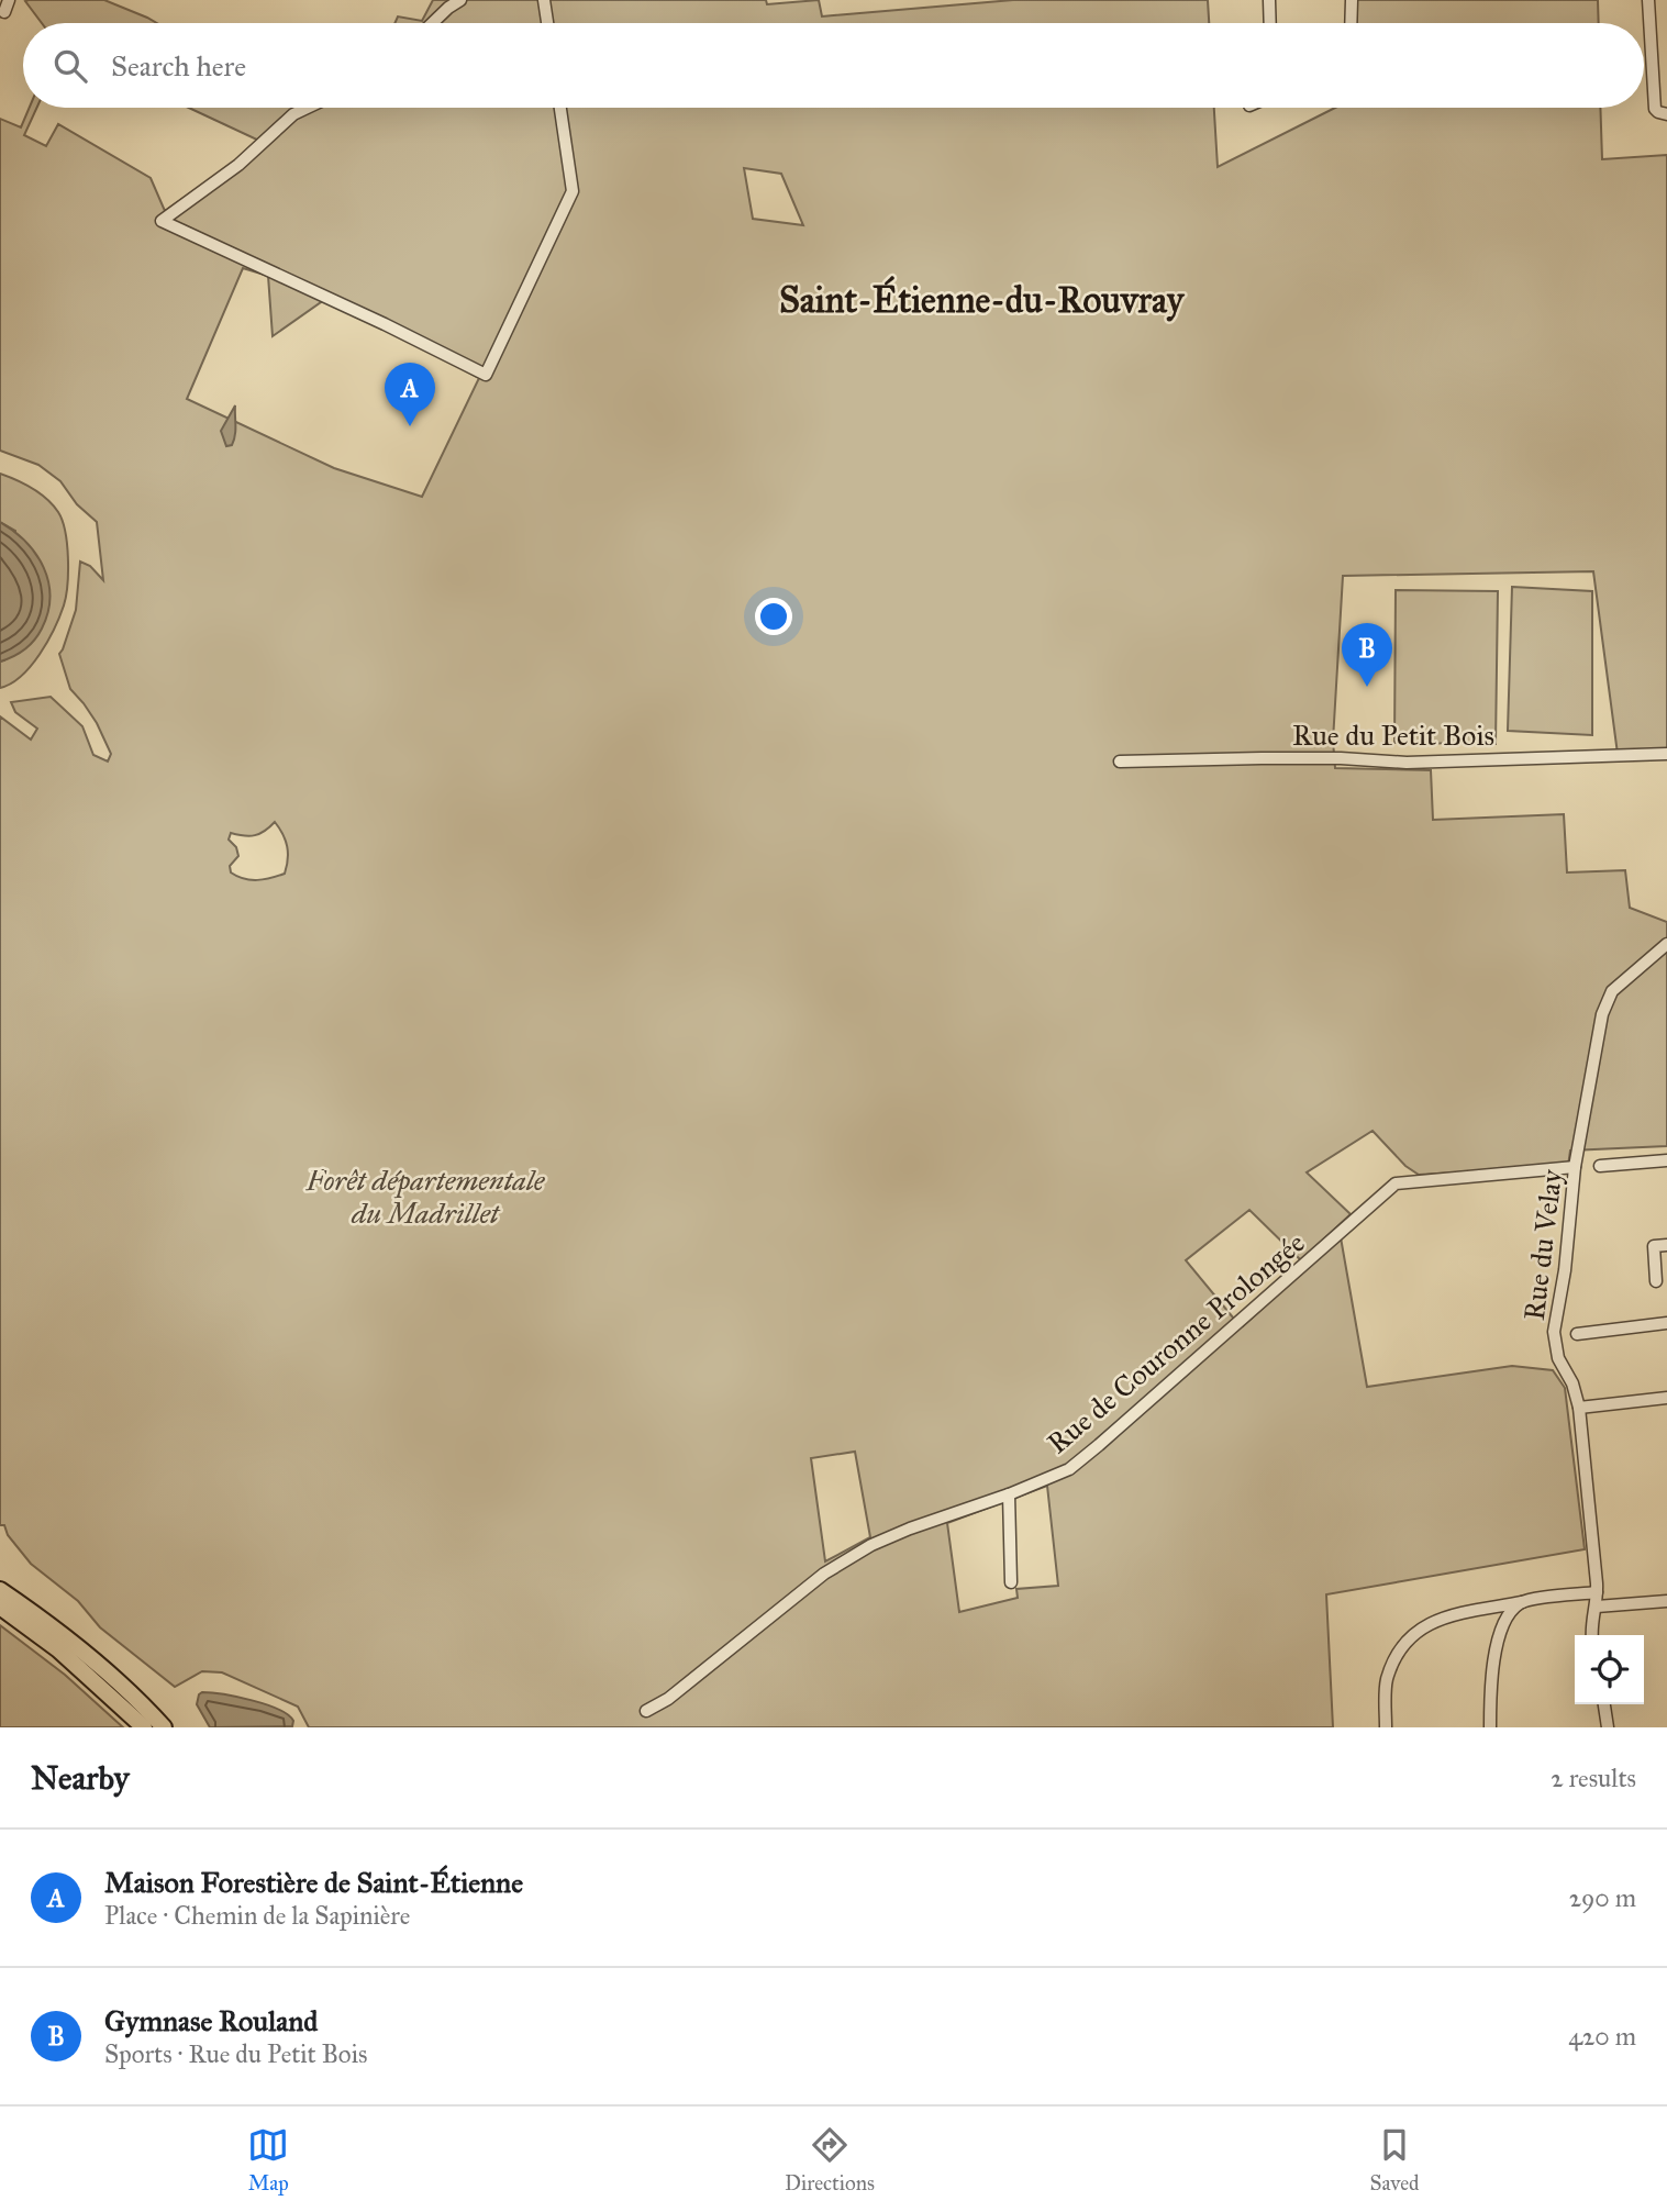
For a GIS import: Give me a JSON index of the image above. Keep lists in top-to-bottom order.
{
  "streets": {
    "street": ["Rue du Petit Bois", "Rue du Velay", "Rue de Couronne Prolongée"]
  },
  "crossings": [
    ["Rue du Velay", "Rue de Couronne Prolongée"]
  ],
  "districts": ["Saint-Étienne-du-Rouvray"],
  "parks": ["Forêt départementale du Madrillet"],
  "page": {
    "search": "Search here",
    "pins": ["A", "B"],
    "heading": ["Nearby", "2 results"],
    "list": [
      {
        "mark": "A",
        "name": "Maison Forestière de Saint-Étienne",
        "note": "Place · Chemin de la Sapinière",
        "value": "290 m"
      },
      {
        "mark": "B",
        "name": "Gymnase Rouland",
        "note": "Sports · Rue du Petit Bois",
        "value": "420 m"
      }
    ],
    "nav": ["Map", "Directions", "Saved"]
  }
}
